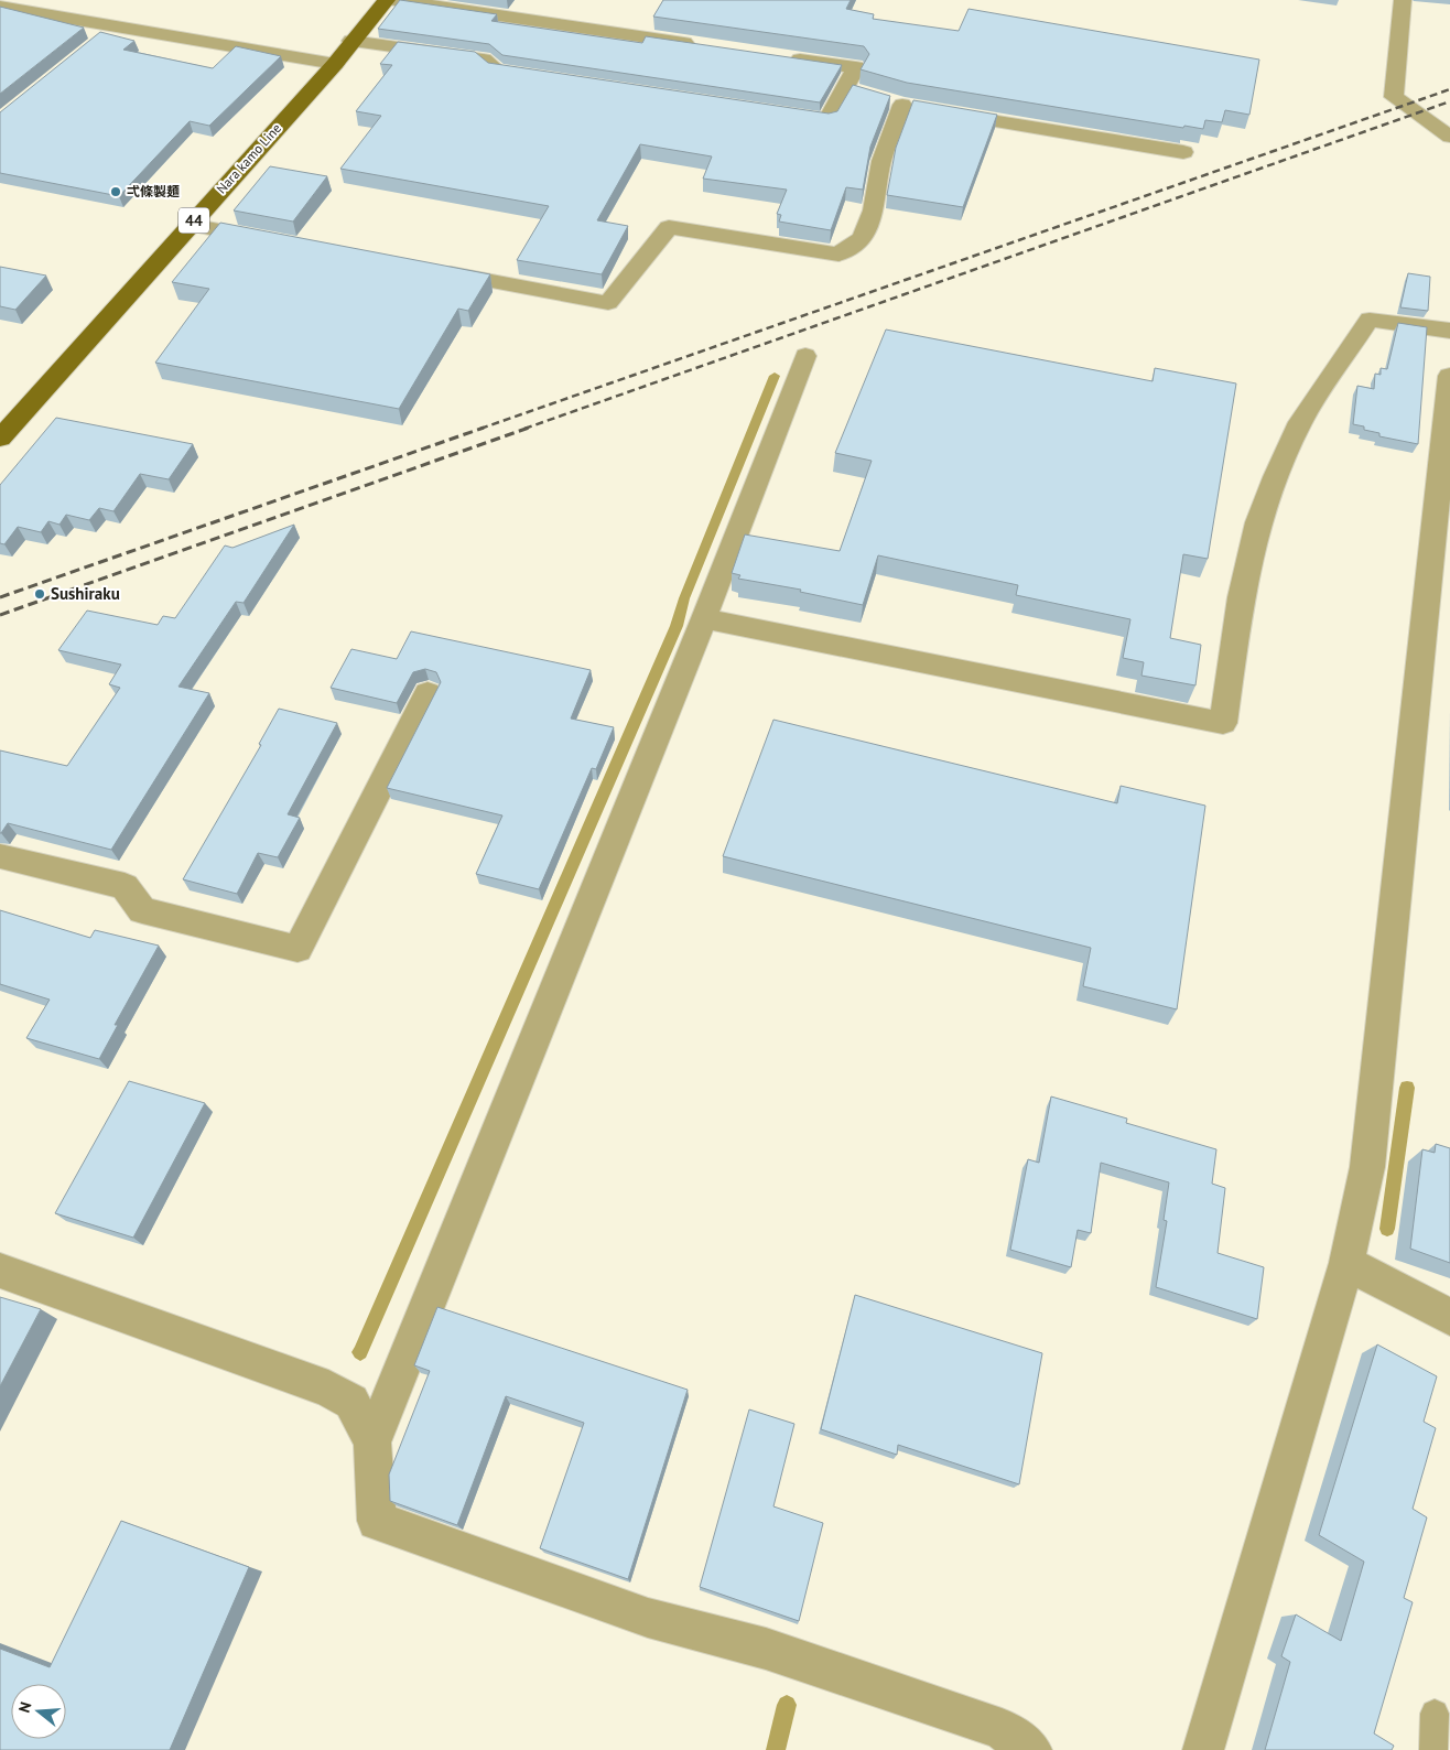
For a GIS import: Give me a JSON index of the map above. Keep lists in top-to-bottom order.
{
  "streets": {
    "main road": ["Nara kamo Line", "44"]
  },
  "places": ["弌條製麺", "Sushiraku"],
  "north": "left"
}
